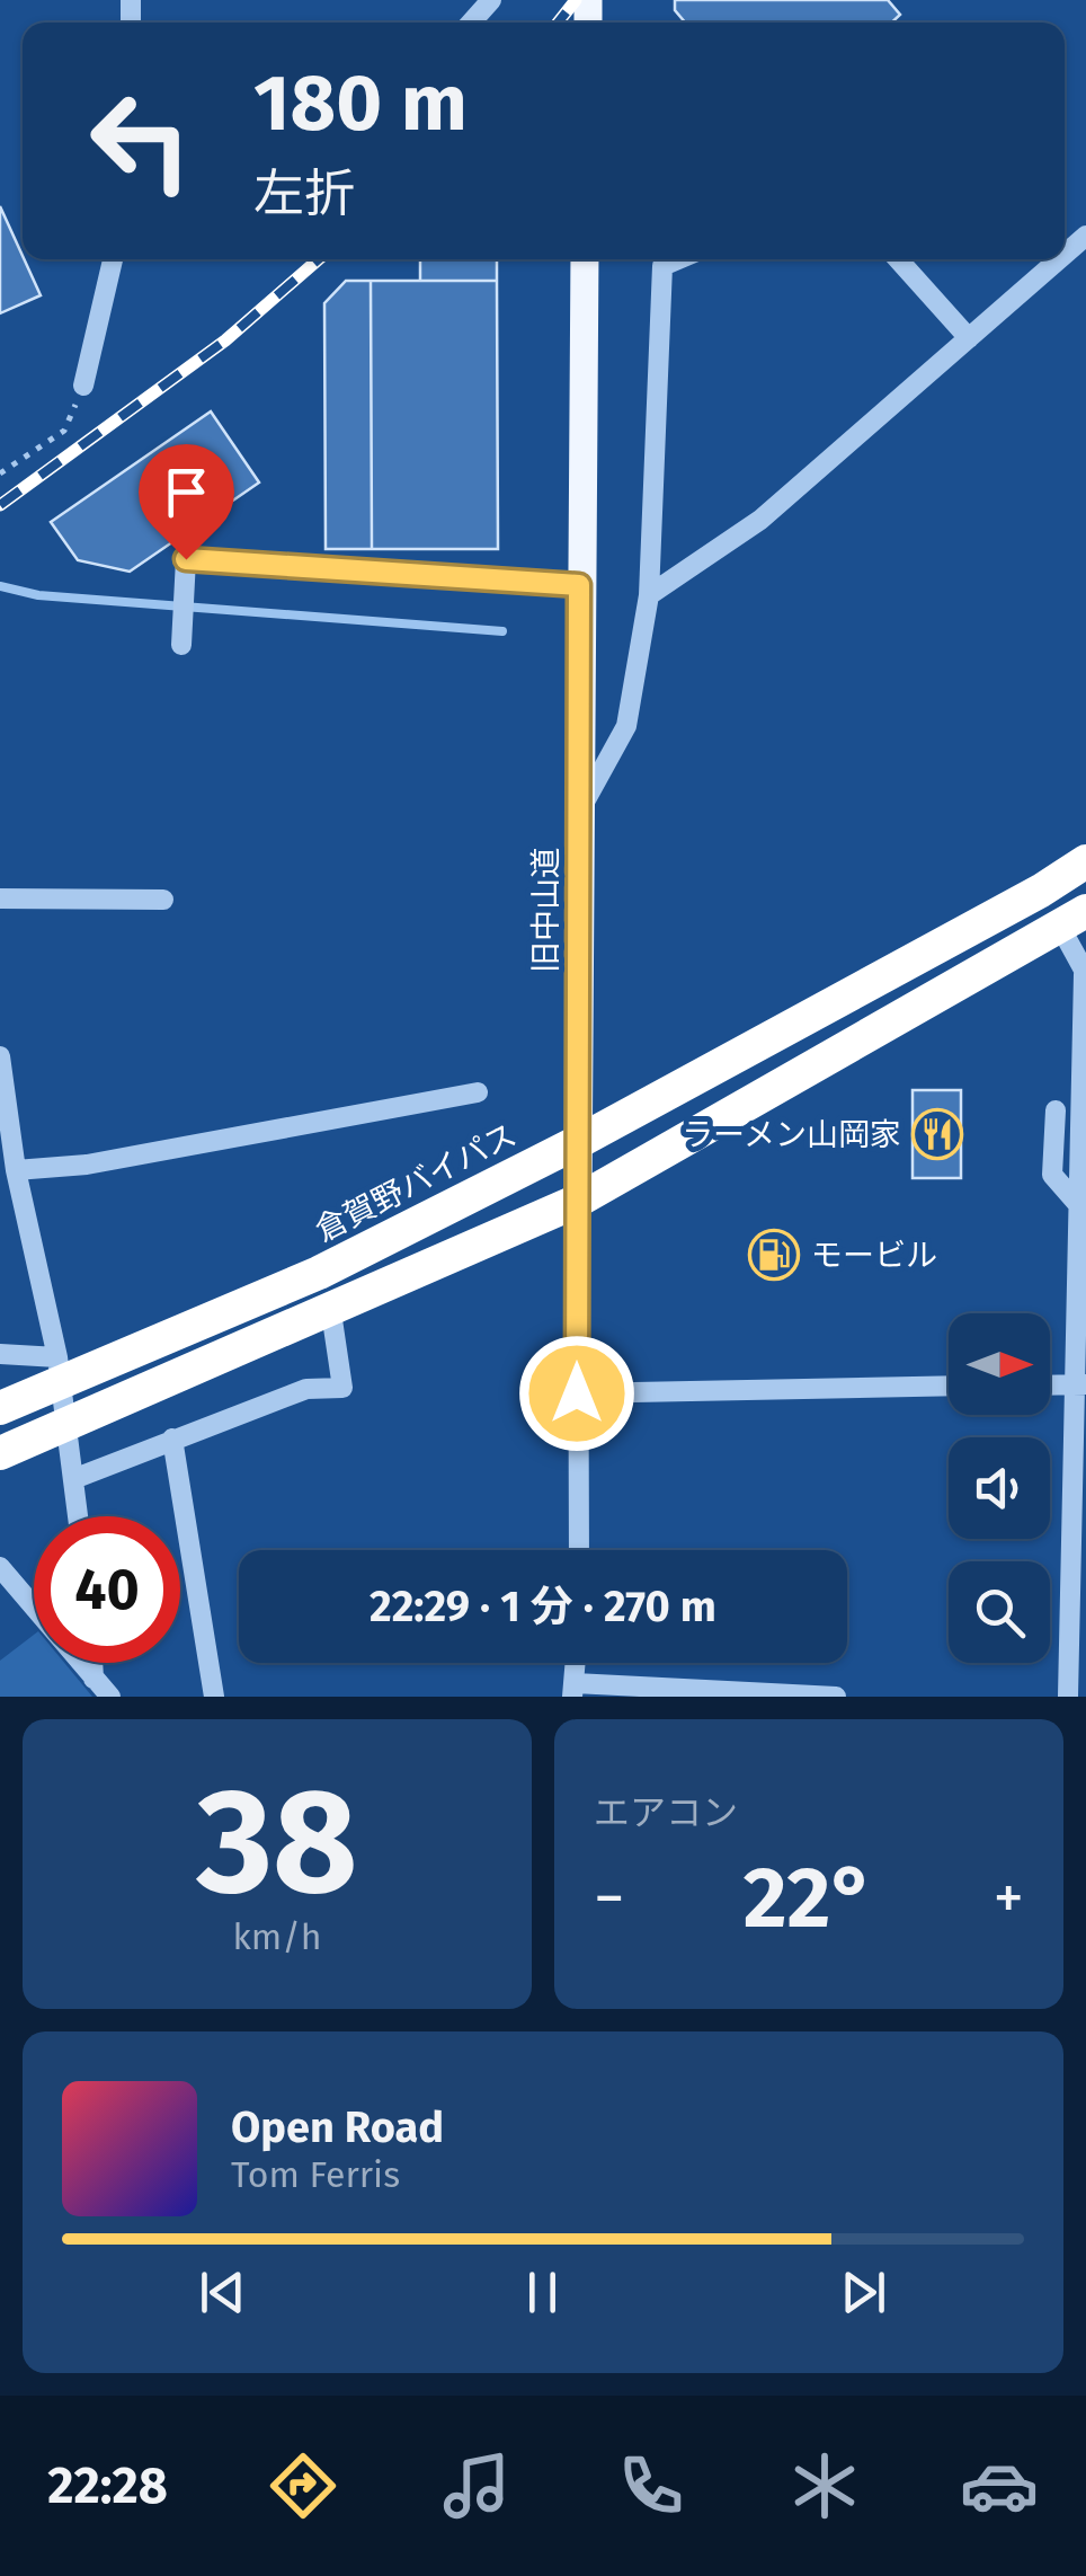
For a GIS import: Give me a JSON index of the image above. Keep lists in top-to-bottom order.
{
  "streets": {
    "highway": ["倉賀野バイパス"],
    "main road": ["旧中山道"]
  },
  "crossings": [
    ["旧中山道", "倉賀野バイパス"]
  ],
  "places": {
    "restaurant": ["ラーメン山岡家"],
    "fuel station": ["モービル"]
  },
  "north": "right",
  "page": {
    "turn": ["180 m", "左折"],
    "limit": "40",
    "trip": "22:29 · 1 分 · 270 m",
    "tile": [
      ["38", "km/h"],
      "エアコン"
    ],
    "heat": ["−", "22°", "+"],
    "song": ["Open Road", "Tom Ferris"],
    "tabs": "22:28"
  }
}
